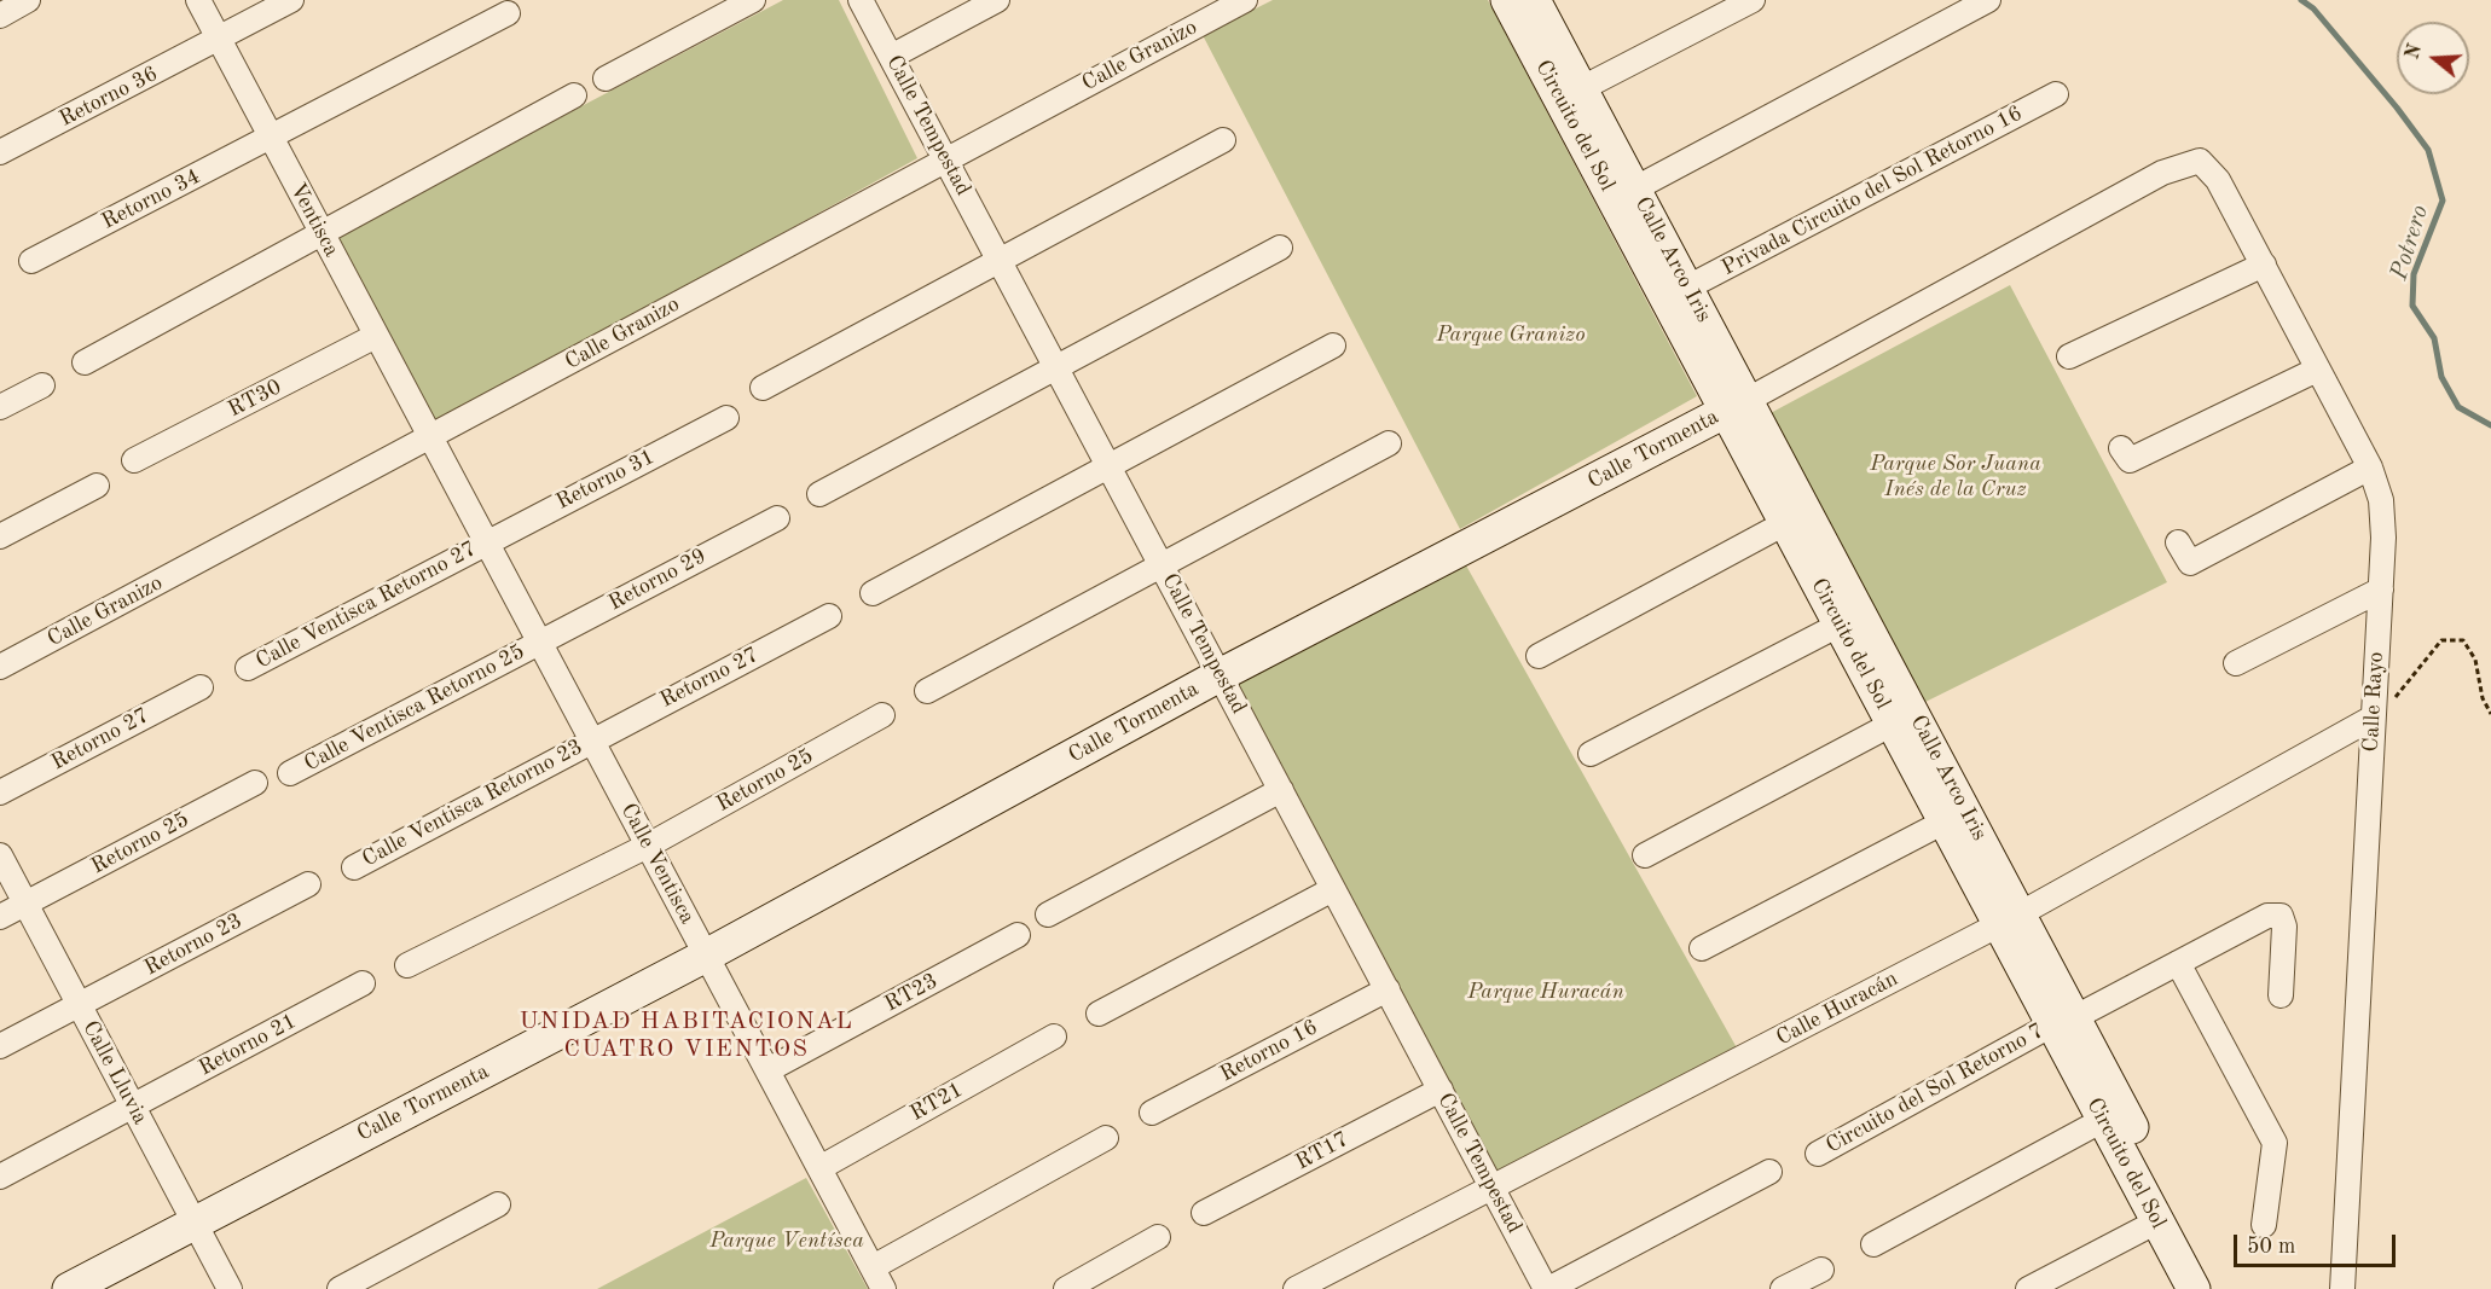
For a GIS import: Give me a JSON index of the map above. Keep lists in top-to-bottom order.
{
  "streets": {
    "street": [
      "Calle Granizo",
      "Retorno 36",
      "Calle Tempestad",
      "Circuito del Sol",
      "Privada Circuito del Sol Retorno 16",
      "Retorno 34",
      "Ventisca",
      "Calle Arco Iris",
      "RT30",
      "Calle Tormenta",
      "Retorno 31",
      "Retorno 29",
      "Calle Ventisca Retorno 27",
      "Retorno 27",
      "Calle Rayo",
      "Calle Ventisca Retorno 25",
      "Retorno 25",
      "Calle Ventisca Retorno 23",
      "Calle Ventisca",
      "Retorno 23",
      "RT23",
      "Calle Huracán",
      "Retorno 21",
      "Retorno 16",
      "Calle Lluvia",
      "Circuito del Sol Retorno 7",
      "RT21",
      "RT17"
    ]
  },
  "crossings": [
    ["Calle Granizo", "Calle Tempestad"],
    ["Calle Granizo", "Ventisca"],
    ["Calle Granizo", "Calle Ventisca"],
    ["Retorno 36", "Ventisca"],
    ["Calle Tempestad", "Calle Tormenta"],
    ["Calle Tempestad", "Calle Huracán"],
    ["Calle Tempestad", "Retorno 16"],
    ["Calle Tempestad", "RT17"],
    ["Circuito del Sol", "Calle Arco Iris"],
    ["Circuito del Sol", "Calle Tormenta"],
    ["Circuito del Sol", "Calle Huracán"],
    ["Circuito del Sol", "Circuito del Sol Retorno 7"],
    ["Privada Circuito del Sol Retorno 16", "Calle Arco Iris"],
    ["Retorno 34", "Ventisca"],
    ["Ventisca", "RT30"],
    ["Ventisca", "Calle Ventisca"],
    ["Calle Arco Iris", "Calle Tormenta"],
    ["Calle Arco Iris", "Calle Huracán"],
    ["Calle Arco Iris", "Circuito del Sol Retorno 7"],
    ["Calle Tormenta", "Calle Rayo"],
    ["Calle Tormenta", "Calle Ventisca"],
    ["Calle Tormenta", "Calle Lluvia"],
    ["Retorno 31", "Calle Ventisca Retorno 27"],
    ["Retorno 31", "Calle Ventisca"],
    ["Retorno 29", "Calle Ventisca Retorno 25"],
    ["Retorno 29", "Calle Ventisca"],
    ["Calle Ventisca Retorno 27", "Calle Ventisca"],
    ["Retorno 27", "Calle Ventisca Retorno 23"],
    ["Retorno 27", "Calle Ventisca"],
    ["Calle Rayo", "Calle Huracán"],
    ["Calle Ventisca Retorno 25", "Calle Ventisca"],
    ["Retorno 25", "Calle Ventisca"],
    ["Retorno 25", "Calle Lluvia"],
    ["Calle Ventisca Retorno 23", "Calle Ventisca"],
    ["Calle Ventisca", "RT23"],
    ["Calle Ventisca", "RT21"],
    ["Retorno 23", "Calle Lluvia"],
    ["Retorno 21", "Calle Lluvia"]
  ],
  "districts": ["UNIDAD HABITACIONAL CUATRO VIENTOS"],
  "water": ["Potrero"],
  "parks": [
    "Parque Granizo",
    "Parque Sor Juana Inés de la Cruz",
    "Parque Huracán",
    "Parque Ventísca"
  ],
  "scale_bar": "50 m",
  "north": "left"
}
